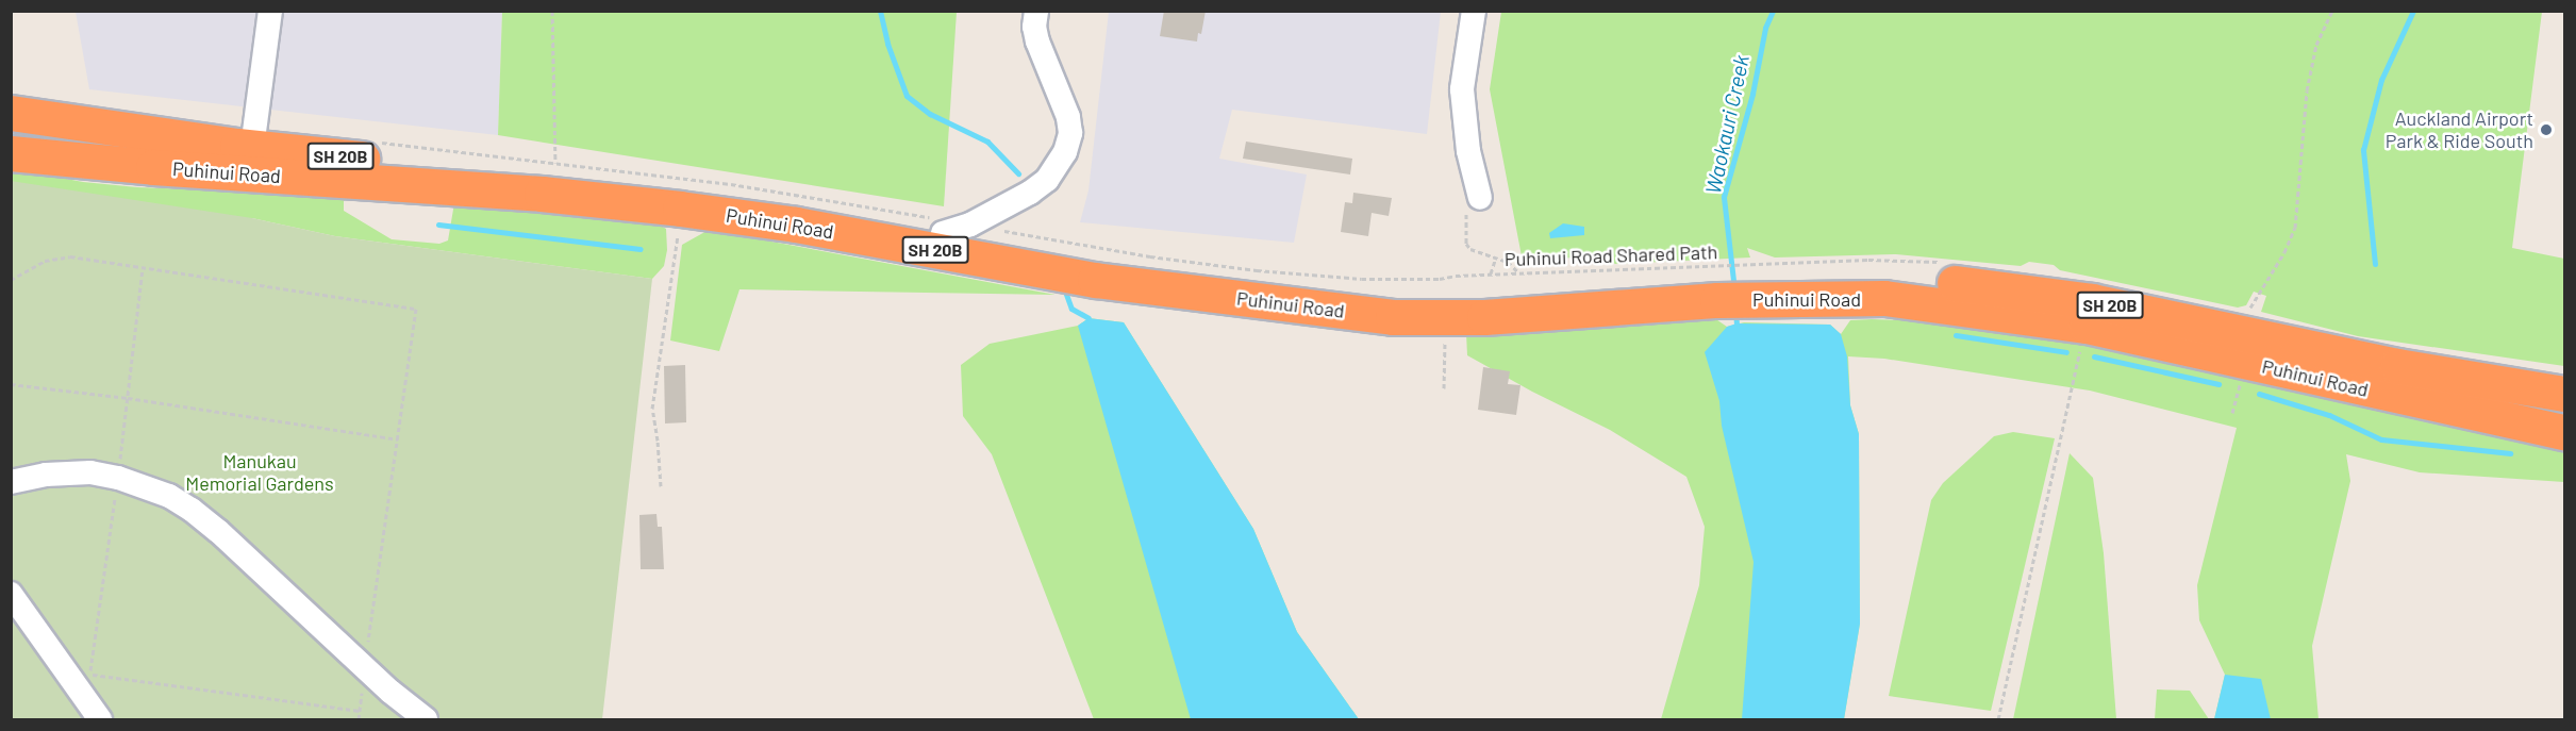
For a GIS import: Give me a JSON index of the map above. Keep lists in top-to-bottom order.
{
  "streets": {
    "highway": ["SH 20B", "Puhinui Road"],
    "path": ["Puhinui Road Shared Path"]
  },
  "crossings": [
    ["Puhinui Road", "Puhinui Road Shared Path"]
  ],
  "water": ["Waokauri Creek"],
  "parks": ["Manukau Memorial Gardens"],
  "places": ["Auckland Airport Park & Ride South"]
}
